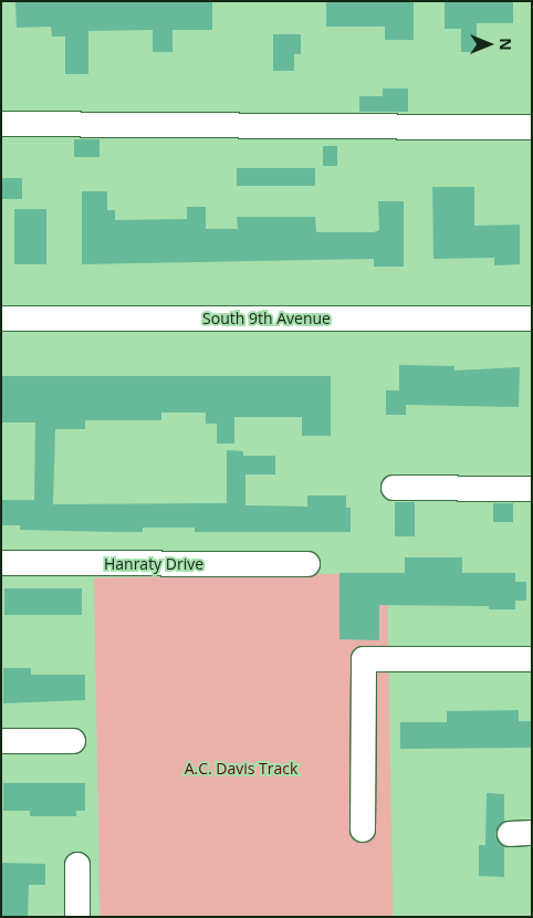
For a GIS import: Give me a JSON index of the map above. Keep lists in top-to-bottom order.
{
  "streets": {
    "street": ["South 9th Avenue", "Hanraty Drive"]
  },
  "parks": ["A.C. Davis Track"],
  "north": "right"
}
